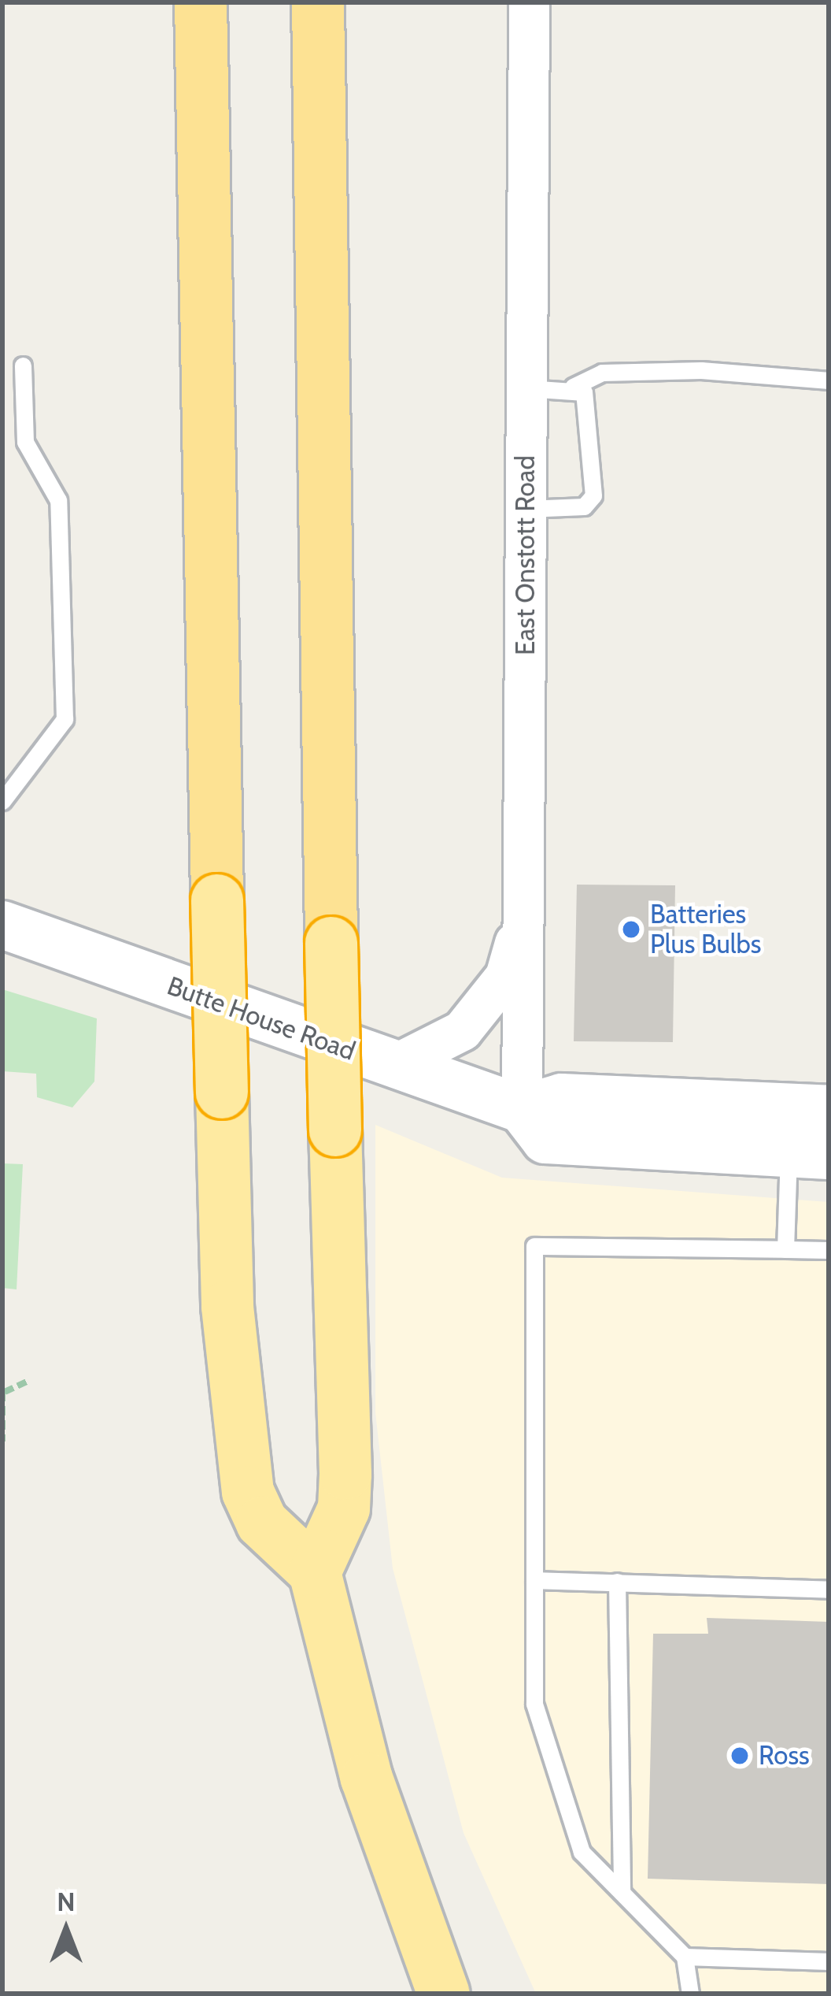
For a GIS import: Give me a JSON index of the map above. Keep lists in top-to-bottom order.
{
  "streets": {
    "main road": ["Butte House Road"],
    "street": ["East Onstott Road"]
  },
  "crossings": [
    ["East Onstott Road", "Butte House Road"]
  ],
  "places": ["Batteries Plus Bulbs", "Ross"],
  "north": "top"
}
